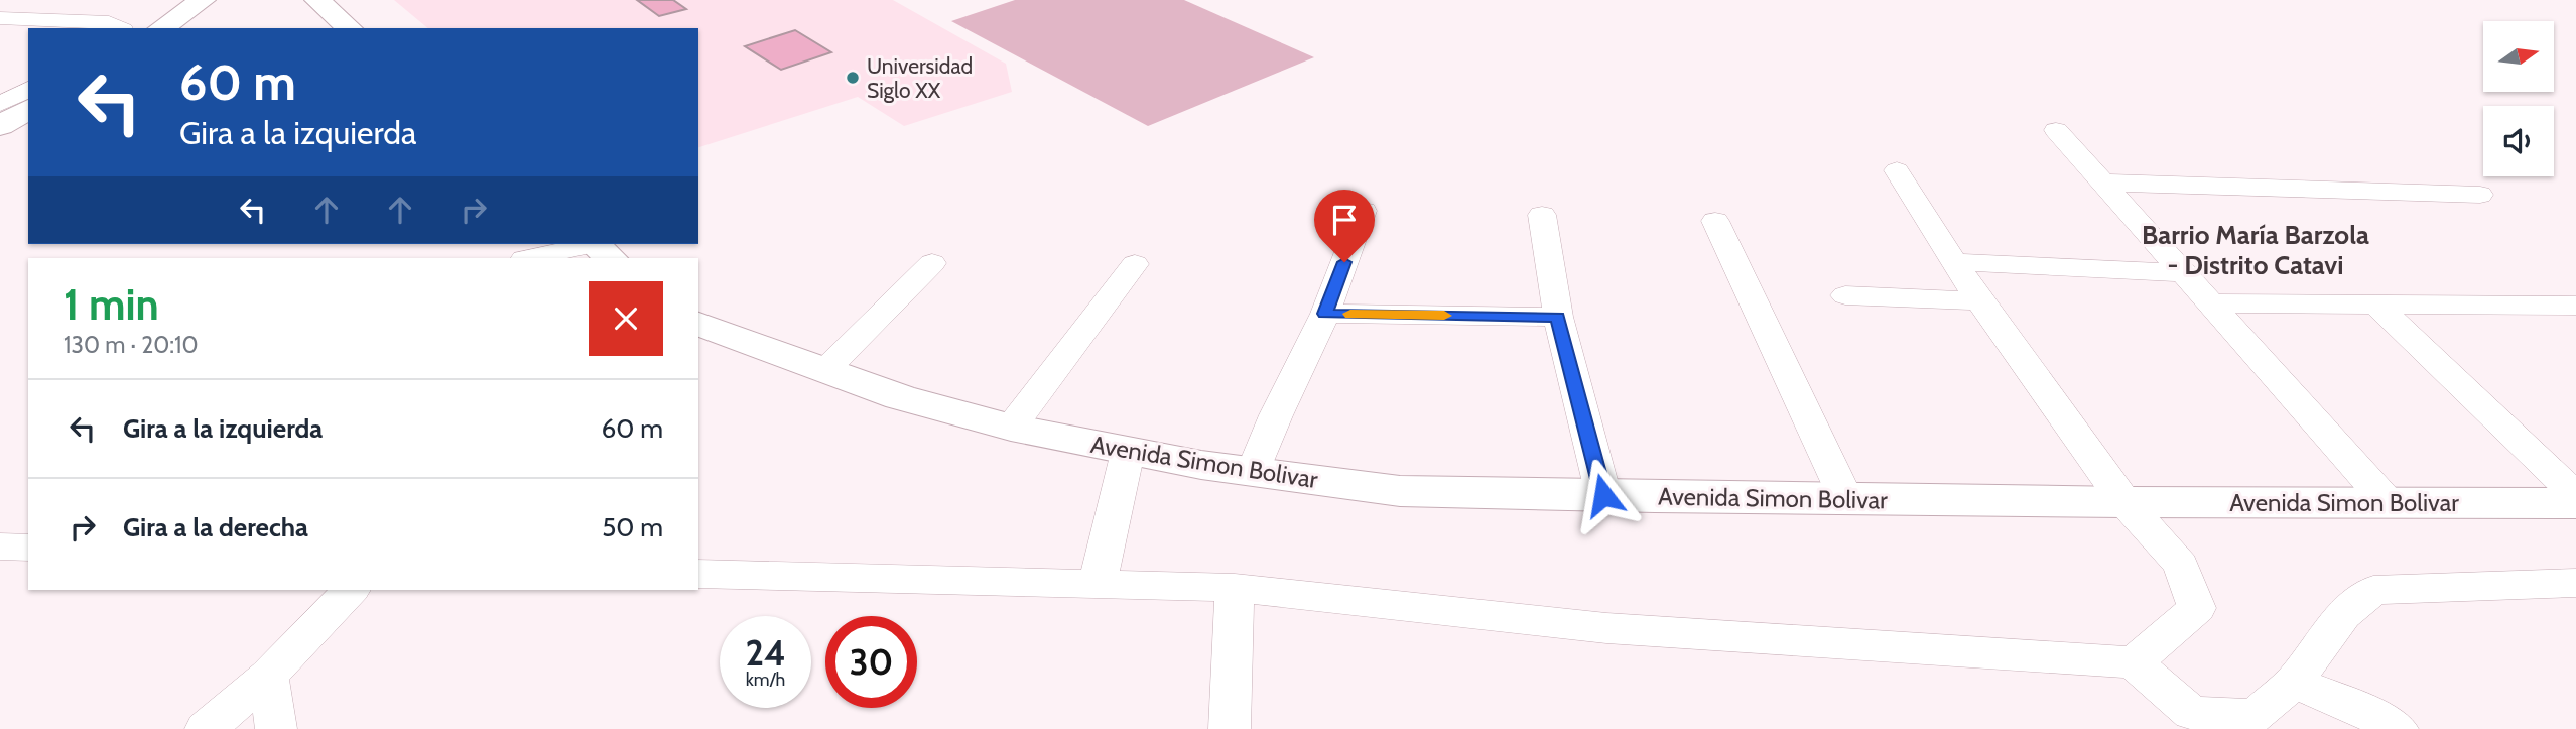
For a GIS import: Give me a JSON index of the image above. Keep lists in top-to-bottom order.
{
  "streets": {
    "main road": ["Avenida Simon Bolivar"]
  },
  "districts": ["Barrio María Barzola - Distrito Catavi"],
  "places": ["Universidad Siglo XX"],
  "north": "right",
  "page": {
    "turn": ["60 m", "Gira a la izquierda"],
    "heading": ["1 min", "130 m · 20:10"],
    "list": [
      {
        "name": "Gira a la izquierda",
        "value": "60 m"
      },
      {
        "name": "Gira a la derecha",
        "value": "50 m"
      }
    ],
    "speed": "24 km/h",
    "limit": "30"
  }
}
